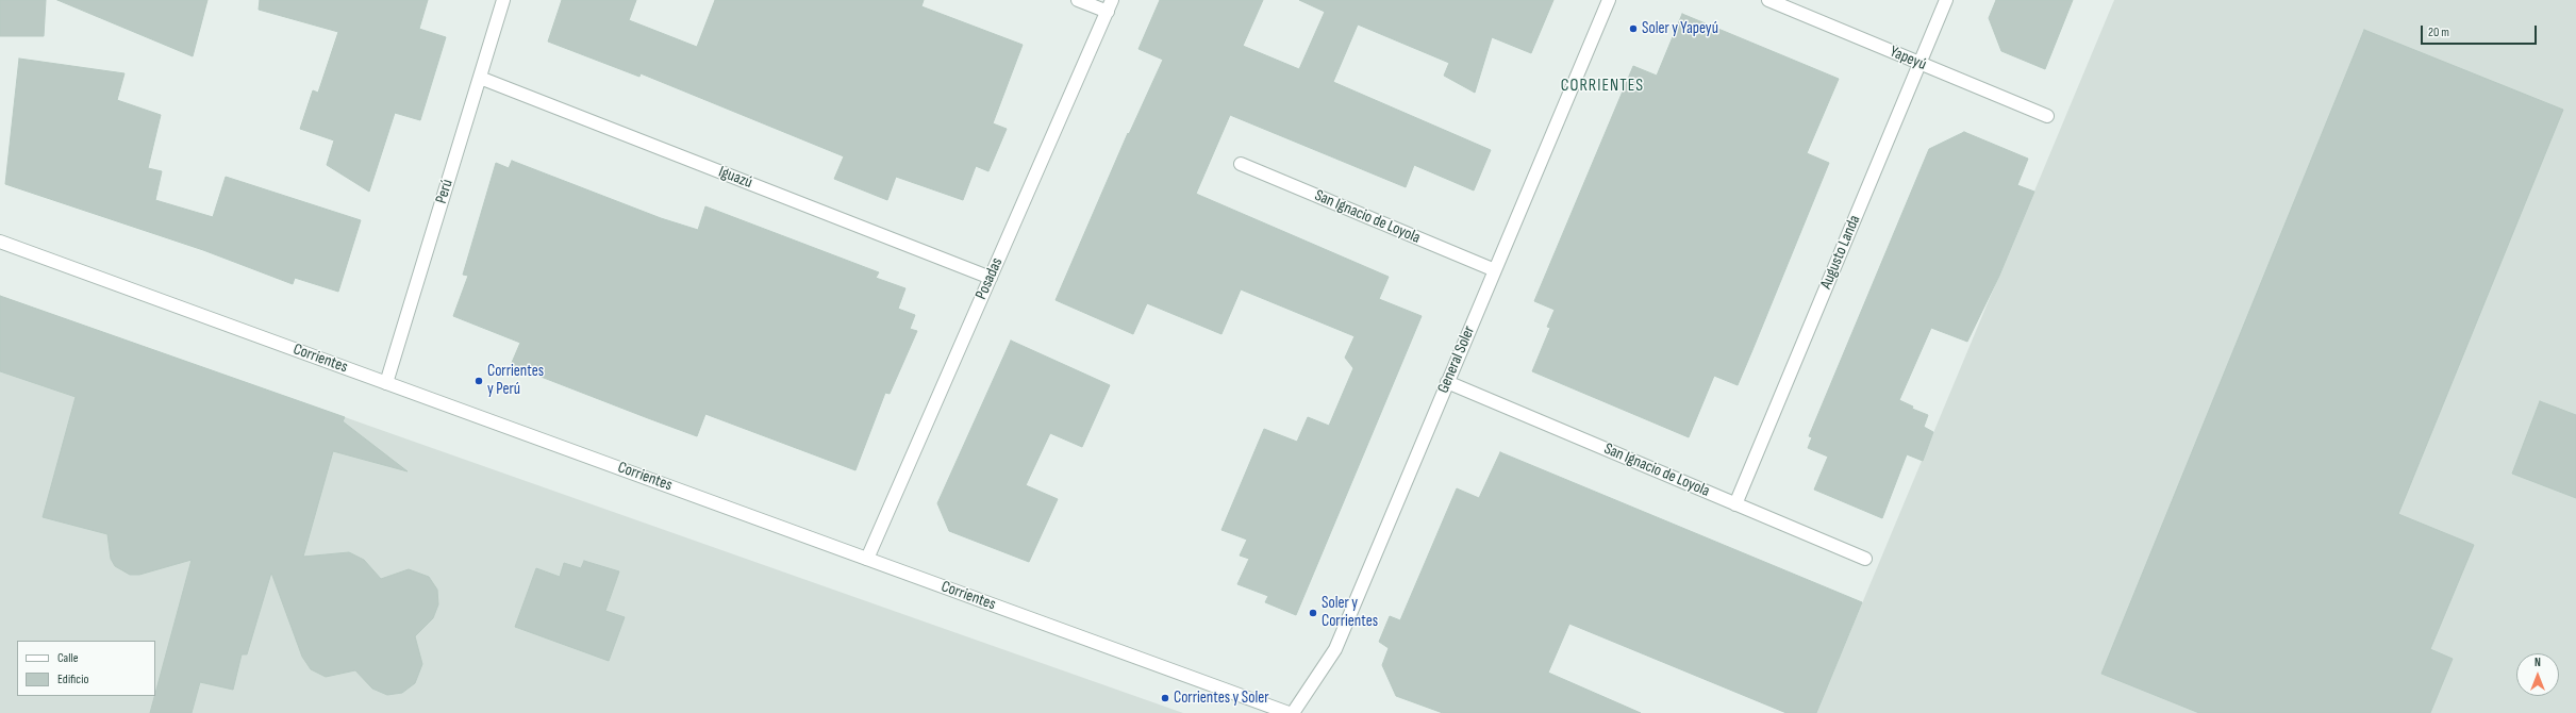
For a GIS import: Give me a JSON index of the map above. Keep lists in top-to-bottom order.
{
  "streets": {
    "street": [
      "Yapeyú",
      "Iguazú",
      "Perú",
      "San Ignacio de Loyola",
      "Augusto Landa",
      "Posadas",
      "Corrientes",
      "General Soler"
    ]
  },
  "crossings": [
    ["Yapeyú", "Augusto Landa"],
    ["Iguazú", "Perú"],
    ["Iguazú", "Posadas"],
    ["Perú", "Corrientes"],
    ["San Ignacio de Loyola", "Augusto Landa"],
    ["San Ignacio de Loyola", "General Soler"],
    ["Posadas", "Corrientes"]
  ],
  "districts": ["CORRIENTES"],
  "places": [
    "Soler y Yapeyú",
    "Corrientes y Perú",
    "Soler y Corrientes",
    "Corrientes y Soler"
  ],
  "legend": ["Calle", "Edificio"],
  "scale_bar": "20 m",
  "north": "top"
}
